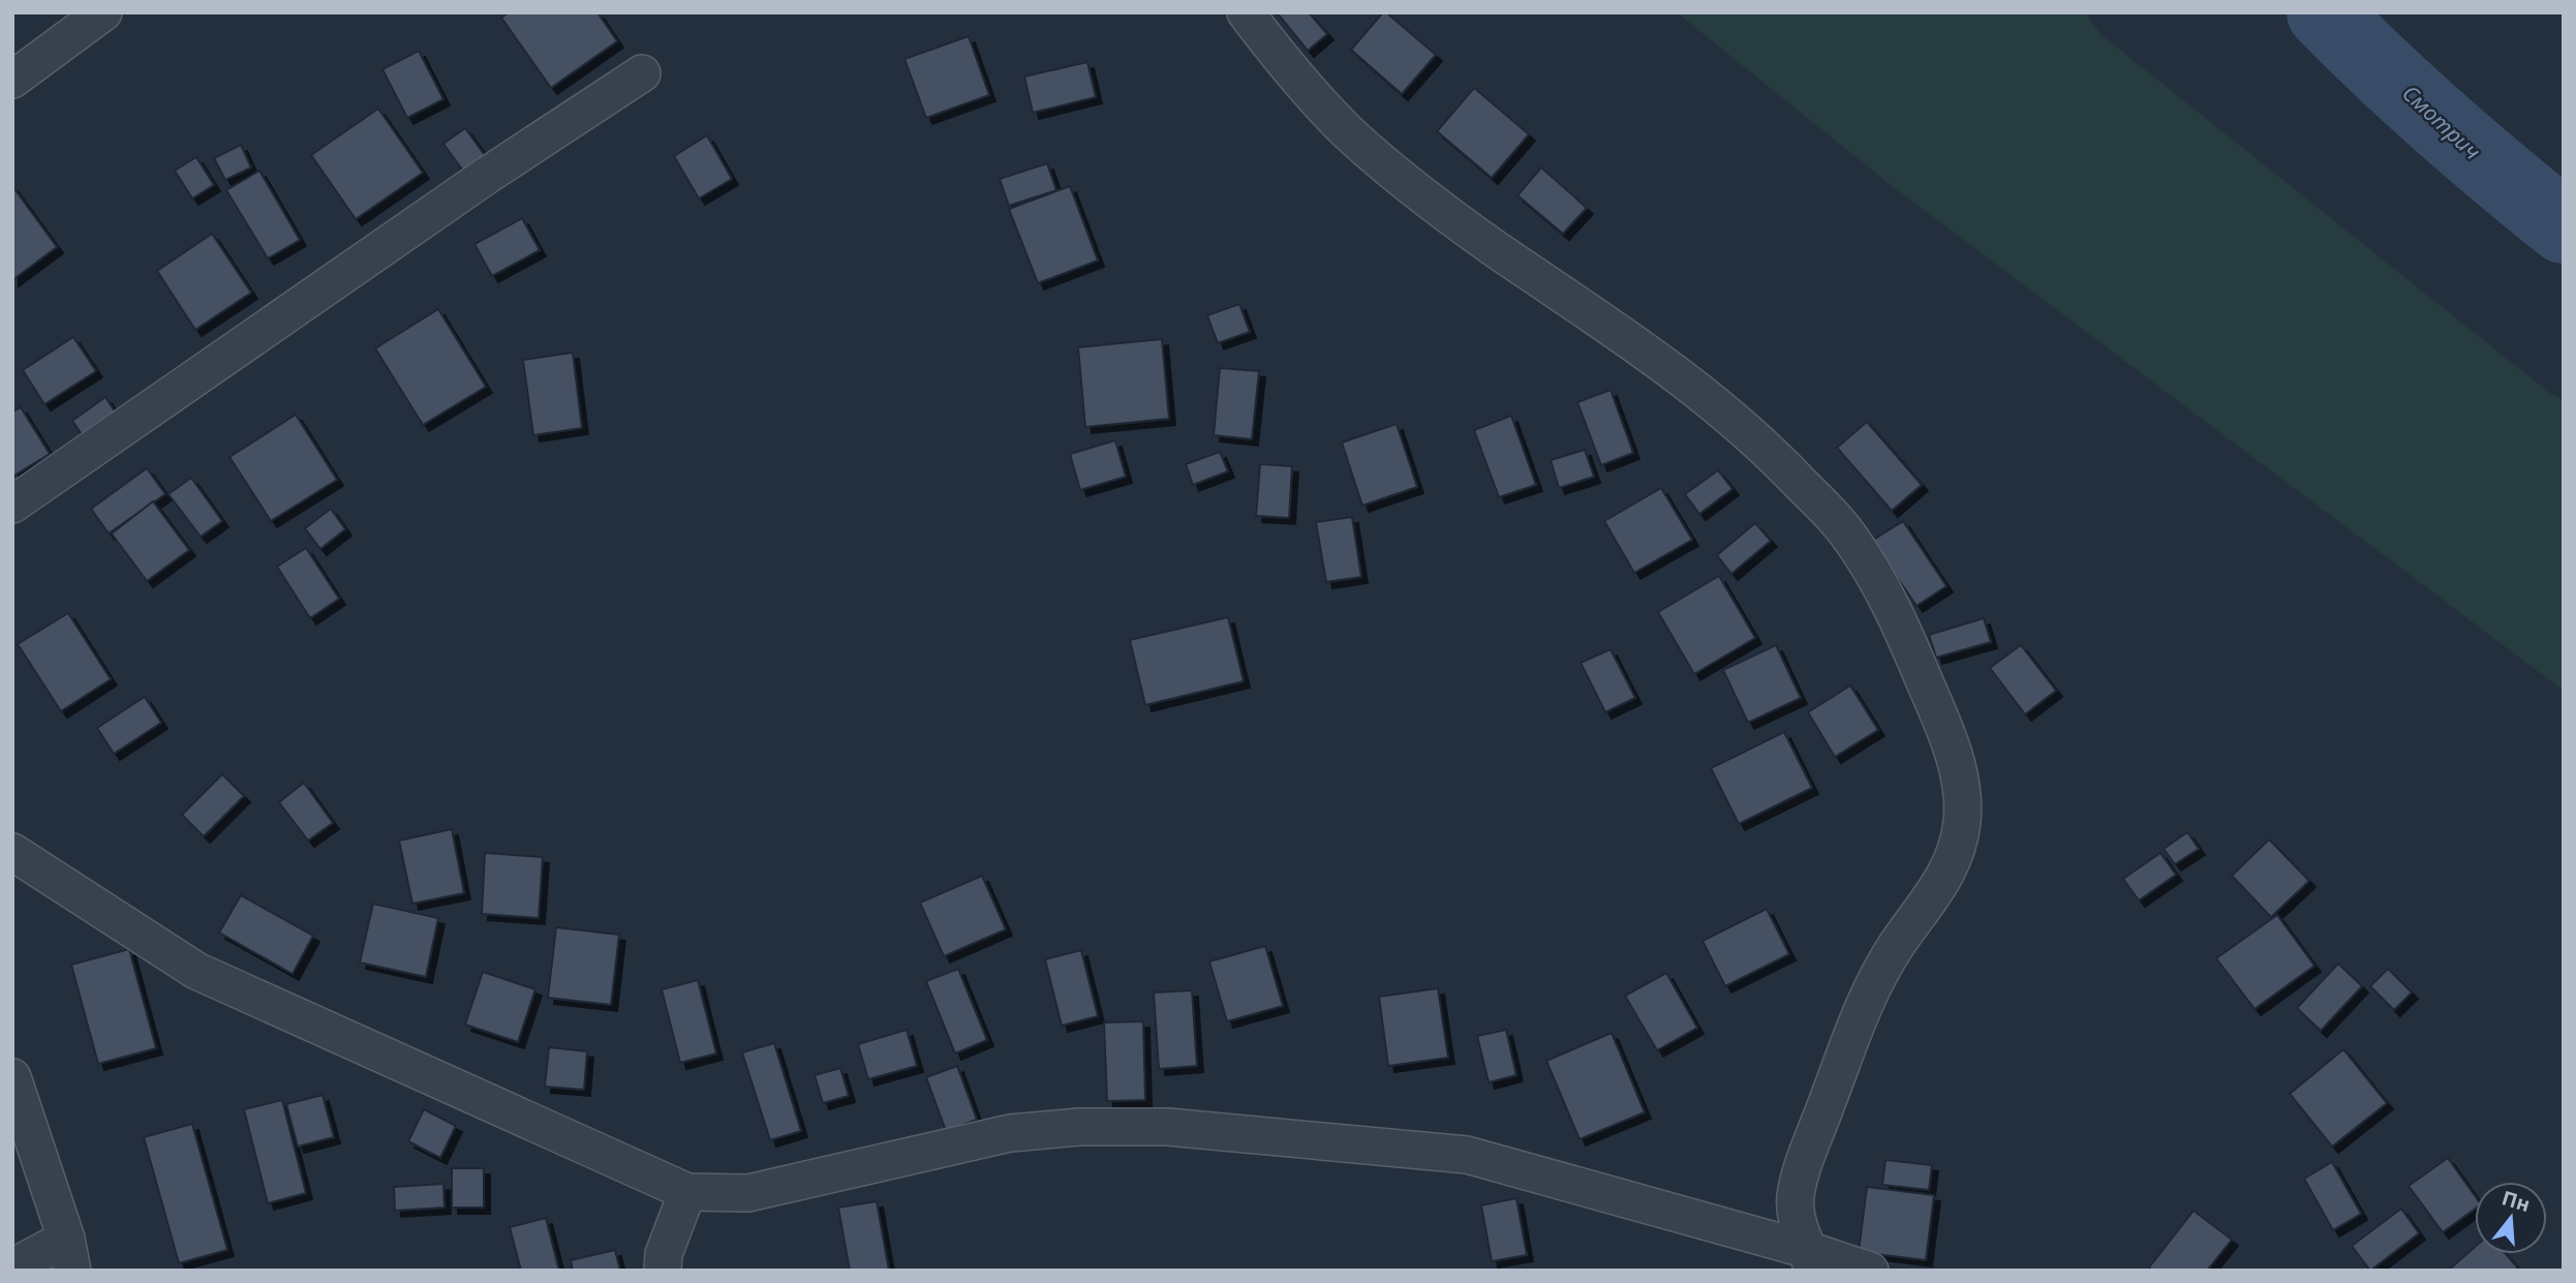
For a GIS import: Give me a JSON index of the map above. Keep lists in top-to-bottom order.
{
  "water": ["Смотрич"],
  "north": "top"
}
